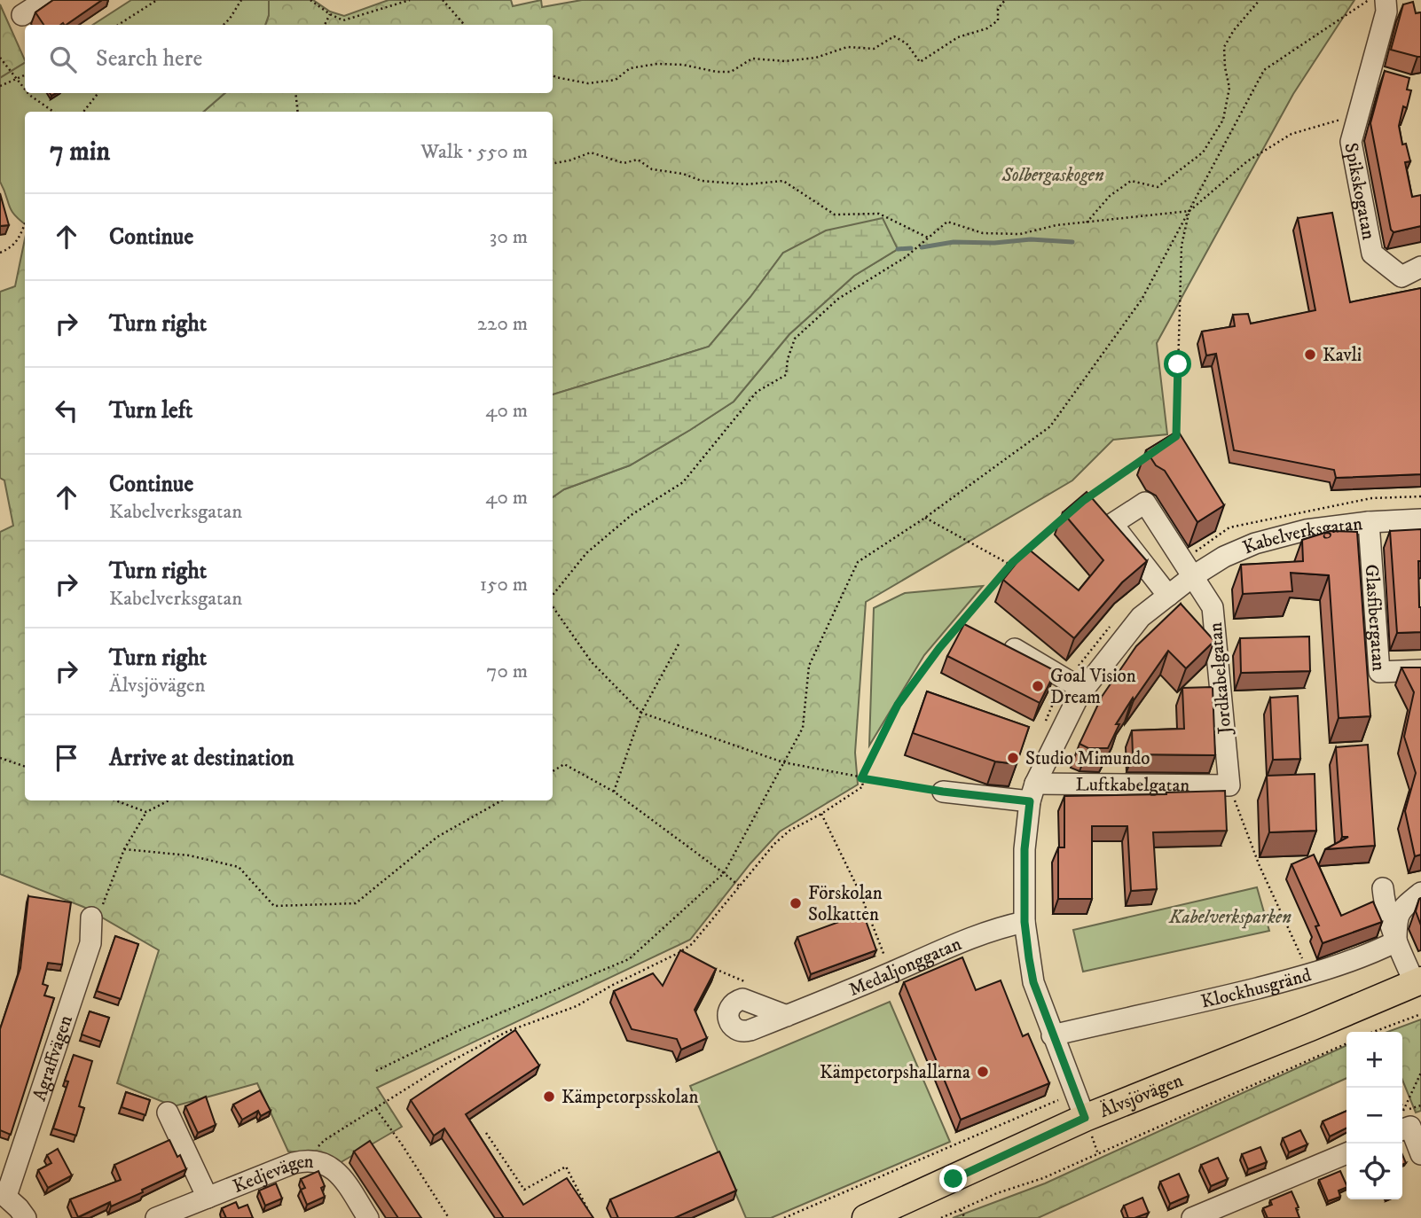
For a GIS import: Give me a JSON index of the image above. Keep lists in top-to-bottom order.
{
  "streets": {
    "main road": ["Älvsjövägen"],
    "street": [
      "Spikskogatan",
      "Kabelverksgatan",
      "Glasfibergatan",
      "Jordkabelgatan",
      "Luftkabelgatan",
      "Medaljonggatan",
      "Klockhusgränd",
      "Agraffvägen",
      "Kedjevägen"
    ]
  },
  "crossings": [
    ["Kabelverksgatan", "Glasfibergatan"],
    ["Kabelverksgatan", "Jordkabelgatan"],
    ["Kabelverksgatan", "Luftkabelgatan"],
    ["Kabelverksgatan", "Medaljonggatan"],
    ["Kabelverksgatan", "Klockhusgränd"],
    ["Kabelverksgatan", "Älvsjövägen"],
    ["Jordkabelgatan", "Luftkabelgatan"]
  ],
  "parks": ["Solbergaskogen", "Kabelverksparken"],
  "places": [
    "Kavli",
    "Goal Vision Dream",
    "Studio Mimundo",
    "Förskolan Solkatten",
    "Kämpetorpshallarna",
    "Kämpetorpsskolan"
  ],
  "page": {
    "search": "Search here",
    "heading": ["7 min", "Walk · 550 m"],
    "list": [
      ["Continue", "30 m"],
      ["Turn right", "220 m"],
      ["Turn left", "40 m"],
      ["Continue", "Kabelverksgatan", "40 m"],
      ["Turn right", "Kabelverksgatan", "150 m"],
      ["Turn right", "Älvsjövägen", "70 m"],
      "Arrive at destination"
    ],
    "map_buttons": ["+", "−"]
  }
}
